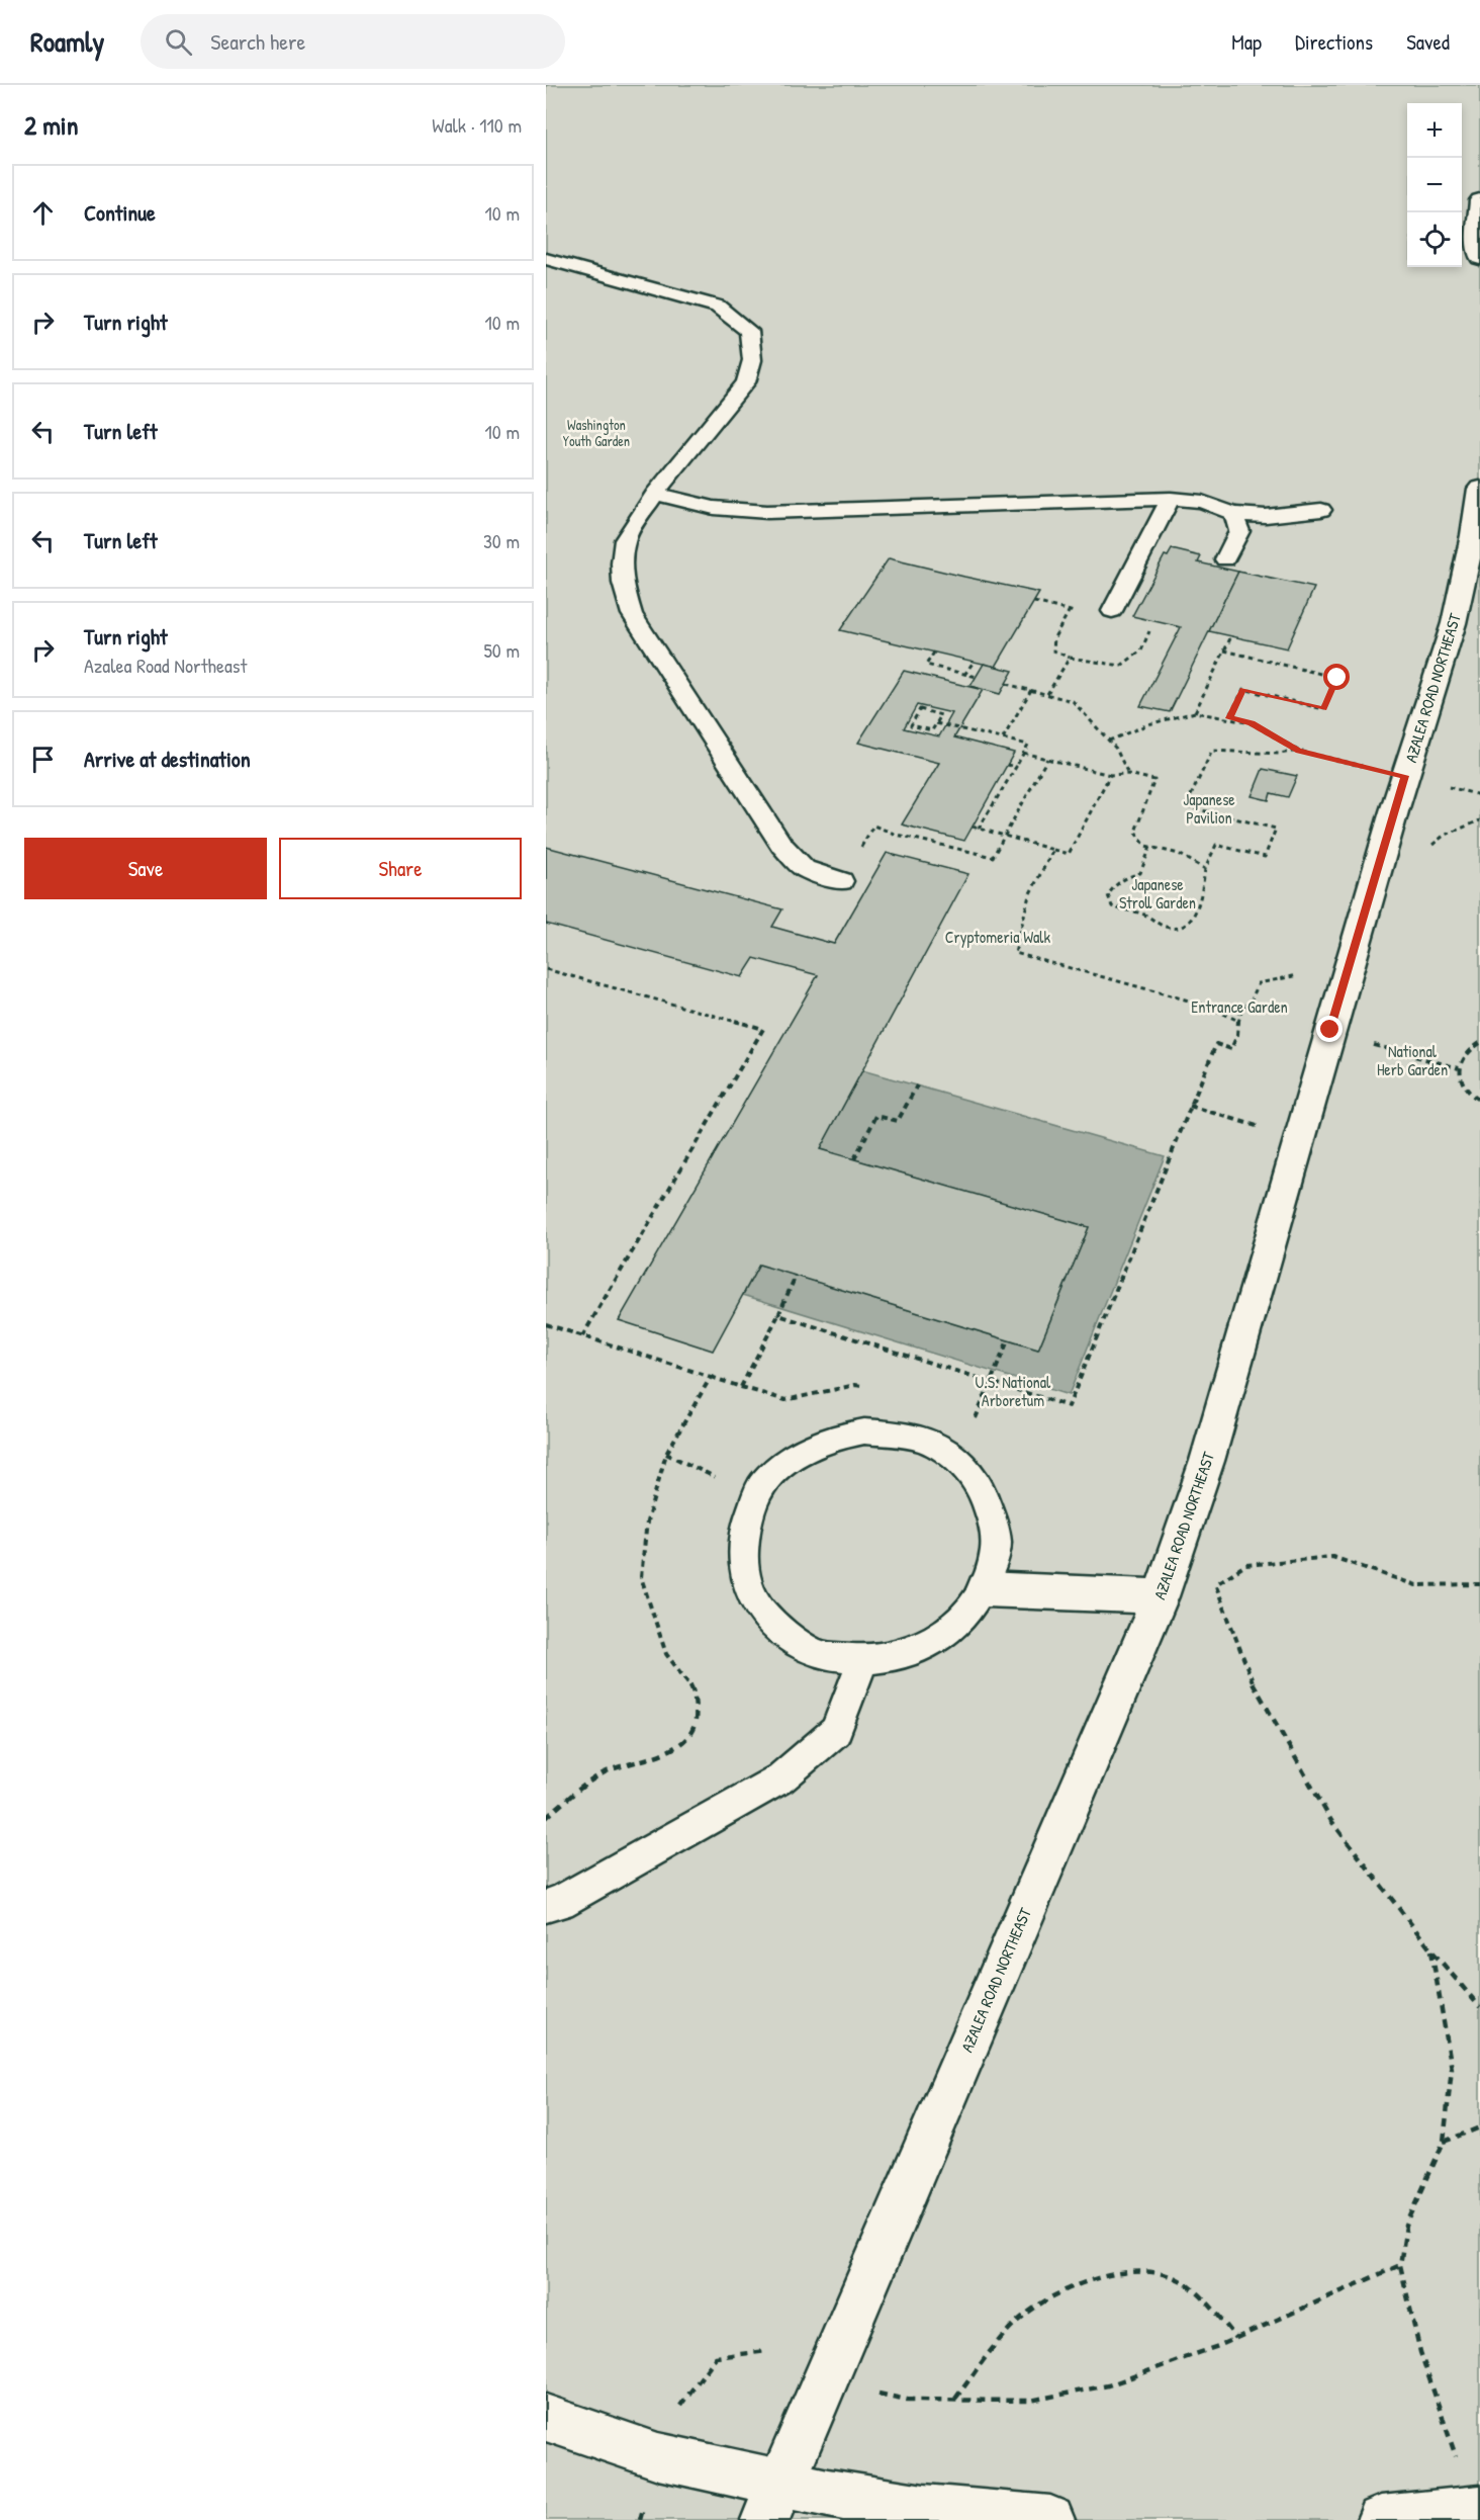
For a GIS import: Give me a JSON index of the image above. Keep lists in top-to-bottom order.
{
  "streets": {
    "street": ["AZALEA ROAD NORTHEAST"]
  },
  "parks": [
    "Washington Youth Garden",
    "Japanese Pavilion",
    "Japanese Stroll Garden",
    "Cryptomeria Walk",
    "Entrance Garden",
    "National Herb Garden",
    "U.S. National Arboretum"
  ],
  "page": {
    "header": "Roamly",
    "search": "Search here",
    "nav": ["Map", "Directions", "Saved"],
    "heading": ["2 min", "Walk · 110 m"],
    "map_buttons": ["+", "−"],
    "list": [
      ["Continue", "10 m"],
      ["Turn right", "10 m"],
      ["Turn left", "10 m"],
      ["Turn left", "30 m"],
      ["Turn right", "Azalea Road Northeast", "50 m"],
      "Arrive at destination"
    ],
    "buttons": ["Save", "Share"]
  }
}
